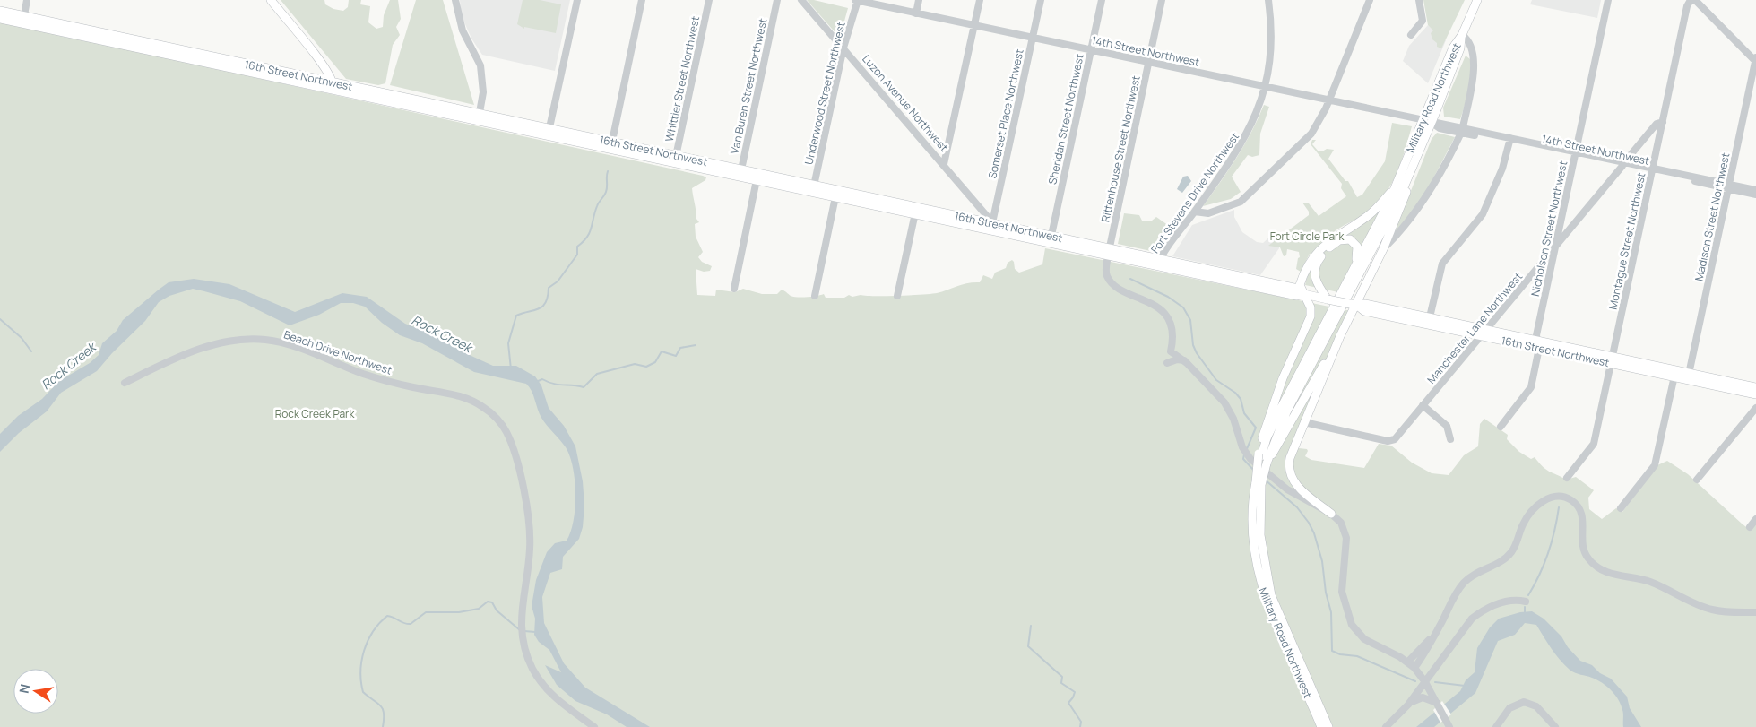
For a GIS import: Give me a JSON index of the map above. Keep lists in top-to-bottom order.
{
  "streets": {
    "main road": ["16th Street Northwest", "Military Road Northwest"],
    "street": [
      "14th Street Northwest",
      "Whittier Street Northwest",
      "Van Buren Street Northwest",
      "Underwood Street Northwest",
      "Luzon Avenue Northwest",
      "Somerset Place Northwest",
      "Sheridan Street Northwest",
      "Rittenhouse Street Northwest",
      "Fort Stevens Drive Northwest",
      "Madison Street Northwest",
      "Nicholson Street Northwest",
      "Montague Street Northwest",
      "Manchester Lane Northwest",
      "Beach Drive Northwest"
    ]
  },
  "crossings": [
    ["14th Street Northwest", "Underwood Street Northwest"],
    ["14th Street Northwest", "Military Road Northwest"],
    ["14th Street Northwest", "Somerset Place Northwest"],
    ["14th Street Northwest", "Sheridan Street Northwest"],
    ["14th Street Northwest", "Rittenhouse Street Northwest"],
    ["14th Street Northwest", "Fort Stevens Drive Northwest"],
    ["14th Street Northwest", "Madison Street Northwest"],
    ["14th Street Northwest", "Nicholson Street Northwest"],
    ["14th Street Northwest", "Montague Street Northwest"],
    ["14th Street Northwest", "Manchester Lane Northwest"],
    ["16th Street Northwest", "Whittier Street Northwest"],
    ["16th Street Northwest", "Van Buren Street Northwest"],
    ["16th Street Northwest", "Underwood Street Northwest"],
    ["16th Street Northwest", "Luzon Avenue Northwest"],
    ["16th Street Northwest", "Somerset Place Northwest"],
    ["16th Street Northwest", "Sheridan Street Northwest"],
    ["16th Street Northwest", "Rittenhouse Street Northwest"],
    ["16th Street Northwest", "Fort Stevens Drive Northwest"],
    ["16th Street Northwest", "Madison Street Northwest"],
    ["16th Street Northwest", "Nicholson Street Northwest"],
    ["16th Street Northwest", "Montague Street Northwest"],
    ["16th Street Northwest", "Manchester Lane Northwest"],
    ["Underwood Street Northwest", "Luzon Avenue Northwest"],
    ["Luzon Avenue Northwest", "Somerset Place Northwest"],
    ["Nicholson Street Northwest", "Manchester Lane Northwest"],
    ["Montague Street Northwest", "Manchester Lane Northwest"]
  ],
  "water": ["Rock Creek"],
  "parks": ["Fort Circle Park", "Rock Creek Park"],
  "north": "left"
}
